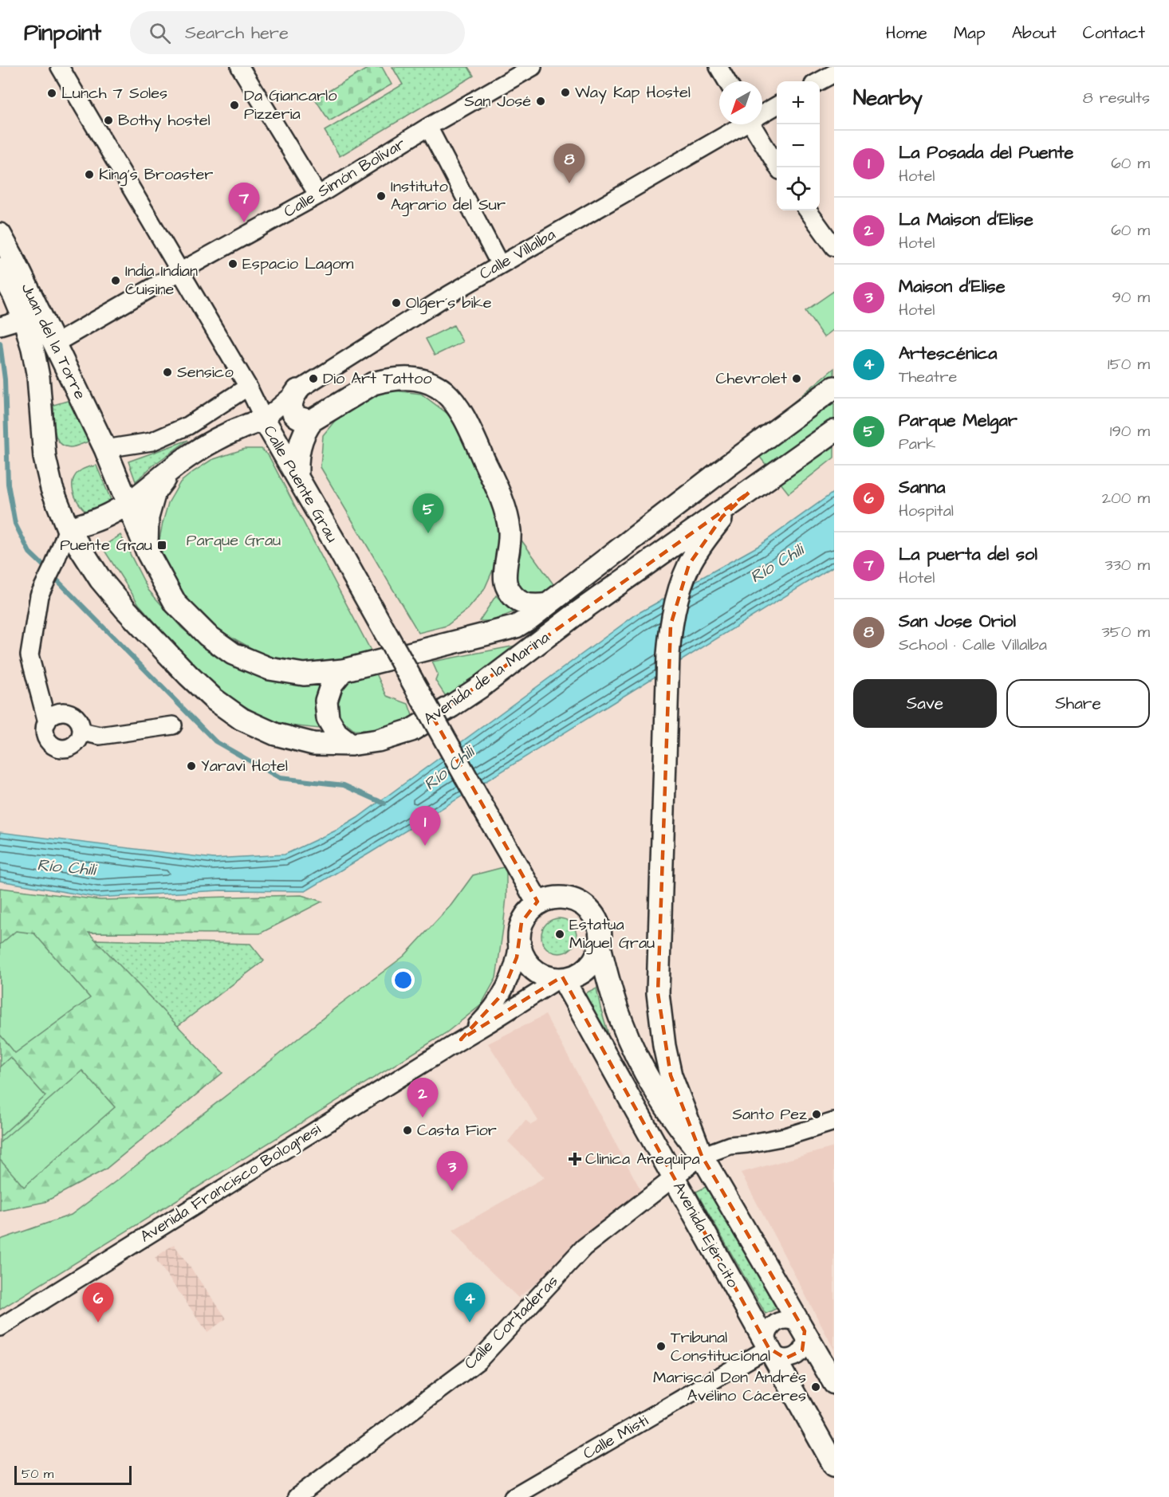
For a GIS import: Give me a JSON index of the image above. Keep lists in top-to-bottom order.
{
  "streets": {
    "main road": [
      "Juan del la Torre",
      "Calle Puente Grau",
      "Avenida de la Marina",
      "Avenida Ejército"
    ],
    "street": [
      "Calle Simón Bolívar",
      "Calle Villalba",
      "Avenida Francisco Bolognesi",
      "Calle Cortaderas",
      "Calle Misti"
    ]
  },
  "crossings": [
    ["Calle Simón Bolívar", "Juan del la Torre"],
    ["Calle Simón Bolívar", "Calle Puente Grau"],
    ["Calle Villalba", "Calle Puente Grau"],
    ["Juan del la Torre", "Avenida de la Marina"],
    ["Calle Puente Grau", "Avenida Francisco Bolognesi"],
    ["Calle Puente Grau", "Avenida Ejército"],
    ["Avenida Francisco Bolognesi", "Avenida Ejército"],
    ["Avenida Ejército", "Calle Cortaderas"],
    ["Avenida Ejército", "Calle Misti"]
  ],
  "water": ["Río Chili"],
  "parks": ["Parque Grau"],
  "places": {
    "other": [
      "Way Kap Hostel",
      "Lunch 7 Soles",
      "San José",
      "Da Giancarlo Pizzeria",
      "Bothy hostel",
      "King's Broaster",
      "Instituto Agrario del Sur",
      "Espacio Lagom",
      "India Indian Cuisine",
      "Olger´s bike",
      "Sensico",
      "Dio Art Tattoo",
      "Chevrolet",
      "Yaravi Hotel",
      "Estatua Miguel Grau",
      "Santo Pez",
      "Casta Fior",
      "Tribunal Constitucional",
      "Mariscal Don Andrés Avelino Cáceres"
    ],
    "transit": ["Puente Grau"],
    "health": ["Clinica Arequipa"]
  },
  "scale_bar": "50 m",
  "north": "bottom left",
  "page": {
    "header": "Pinpoint",
    "search": "Search here",
    "nav": [
      "Home",
      "Map",
      "About",
      "Contact"
    ],
    "heading": ["Nearby", "8 results"],
    "map_buttons": ["+", "−"],
    "list": [
      {
        "mark": "1",
        "name": "La Posada del Puente",
        "note": "Hotel",
        "value": "60 m"
      },
      {
        "mark": "2",
        "name": "La Maison d'Elise",
        "note": "Hotel",
        "value": "60 m"
      },
      {
        "mark": "3",
        "name": "Maison d'Elise",
        "note": "Hotel",
        "value": "90 m"
      },
      {
        "mark": "4",
        "name": "Artescénica",
        "note": "Theatre",
        "value": "150 m"
      },
      {
        "mark": "5",
        "name": "Parque Melgar",
        "note": "Park",
        "value": "190 m"
      },
      {
        "mark": "6",
        "name": "Sanna",
        "note": "Hospital",
        "value": "200 m"
      },
      {
        "mark": "7",
        "name": "La puerta del sol",
        "note": "Hotel",
        "value": "330 m"
      },
      {
        "mark": "8",
        "name": "San Jose Oriol",
        "note": "School · Calle Villalba",
        "value": "350 m"
      }
    ],
    "pins": [
      "8",
      "7",
      "5",
      "1",
      "2",
      "3",
      "4",
      "6"
    ],
    "buttons": ["Save", "Share"],
    "scale": "50 m"
  }
}
